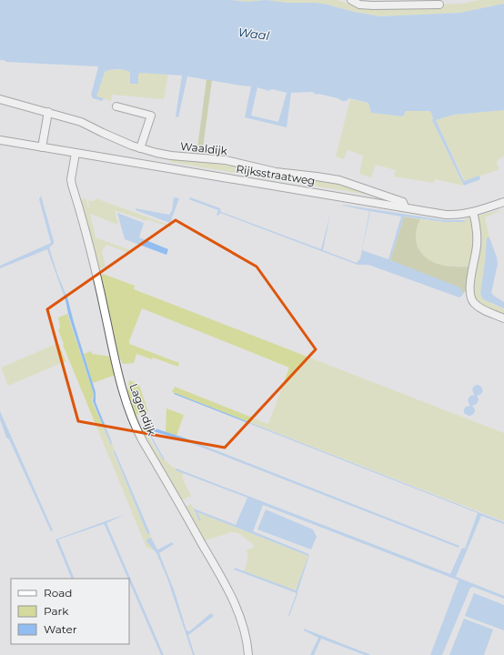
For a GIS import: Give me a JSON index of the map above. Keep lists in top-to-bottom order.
{
  "streets": {
    "street": ["Waaldijk", "Rijksstraatweg", "Lagendijk"]
  },
  "crossings": [
    ["Waaldijk", "Rijksstraatweg"],
    ["Rijksstraatweg", "Lagendijk"]
  ],
  "water": ["Waal"],
  "legend": ["Road", "Park", "Water"]
}
